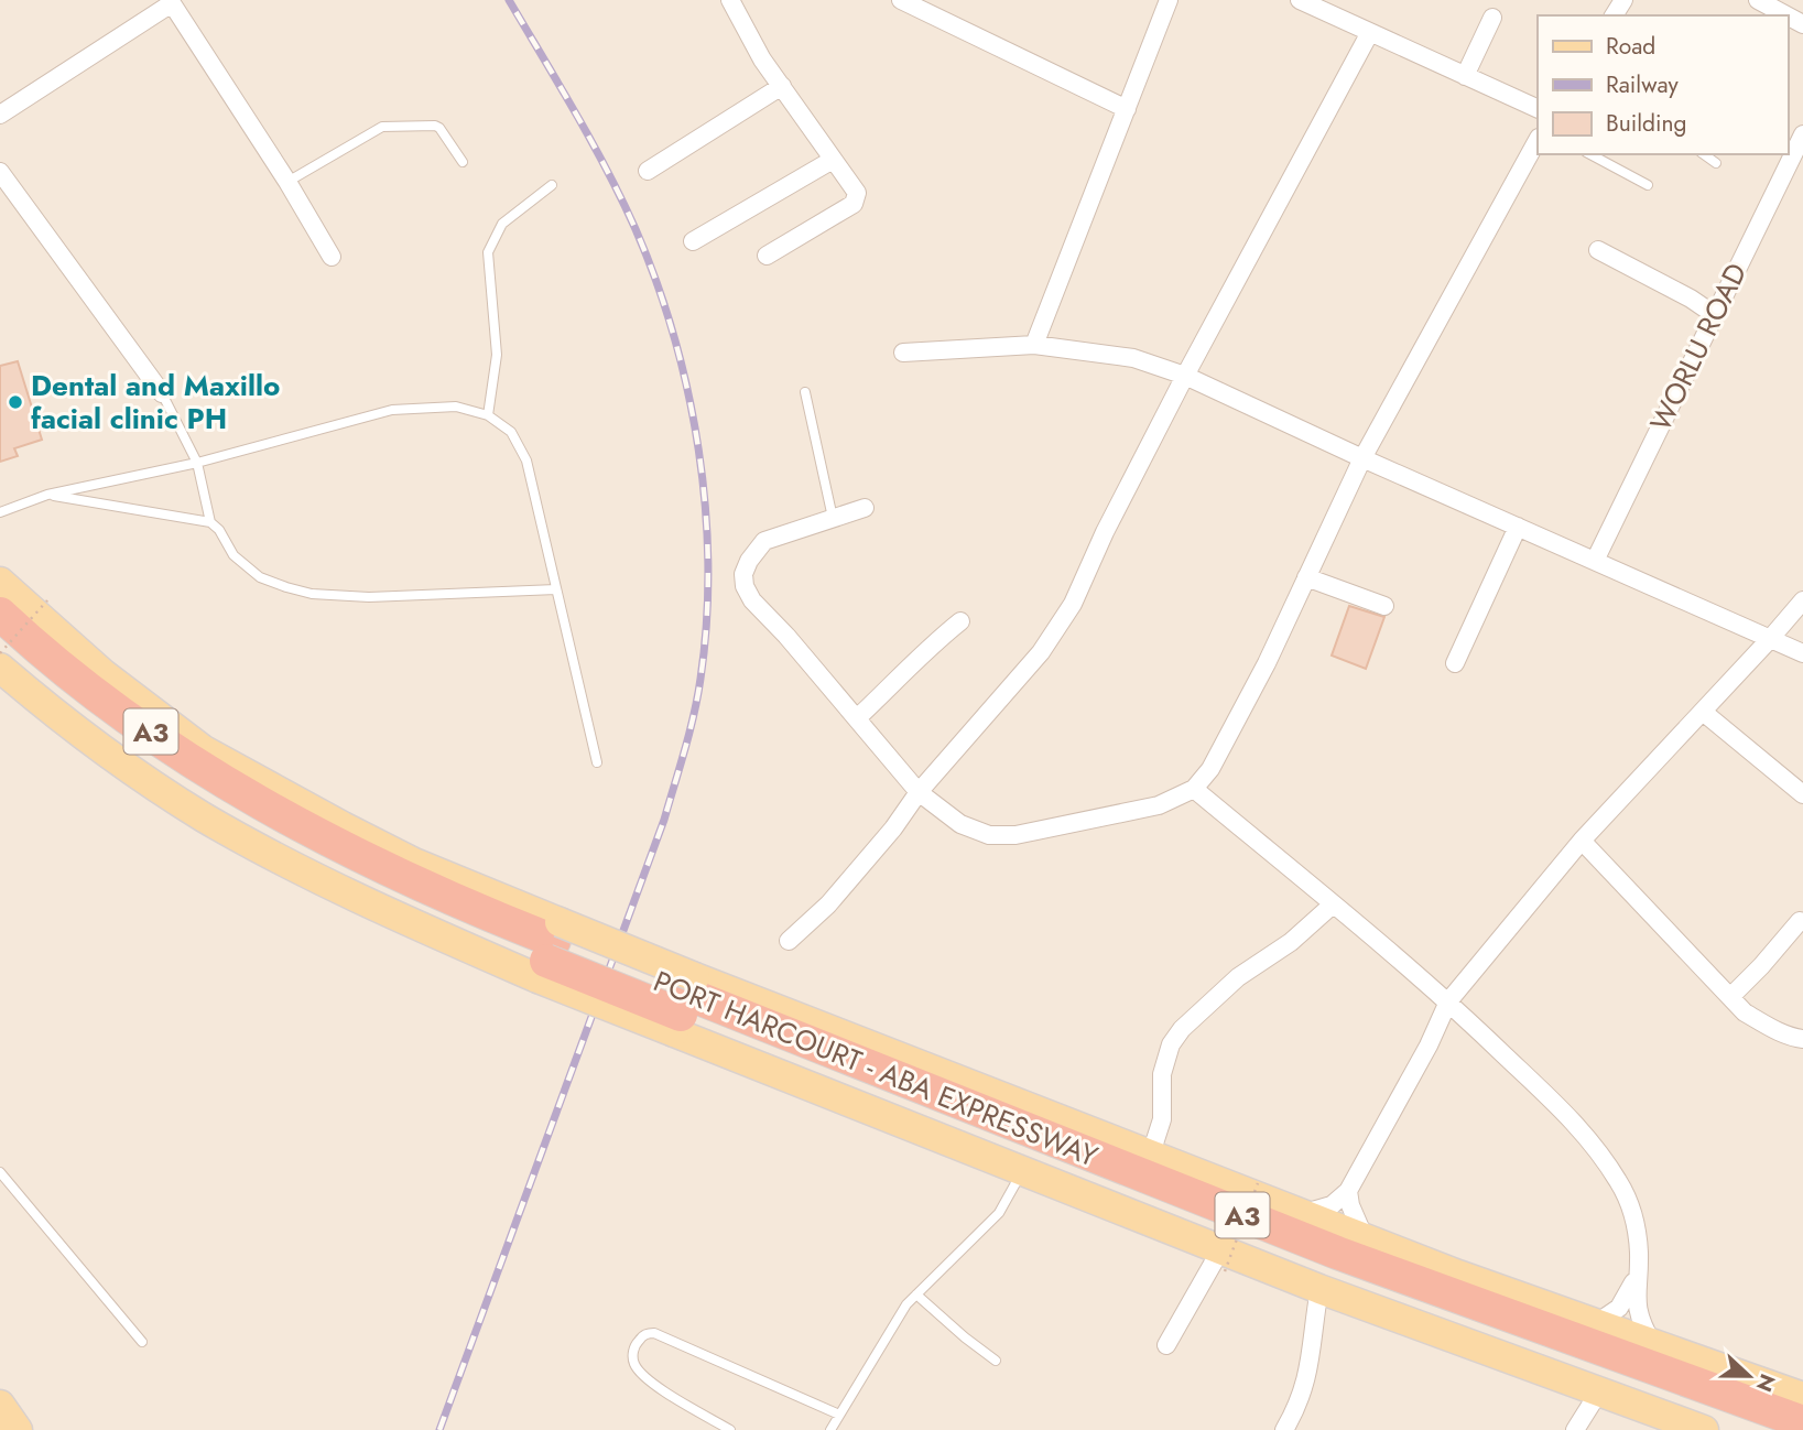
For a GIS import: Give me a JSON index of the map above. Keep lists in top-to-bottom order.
{
  "streets": {
    "highway": ["A3", "PORT HARCOURT - ABA EXPRESSWAY"],
    "street": ["WORLU ROAD"]
  },
  "places": ["Dental and Maxillo facial clinic PH"],
  "legend": ["Road", "Railway", "Building"],
  "north": "right"
}
